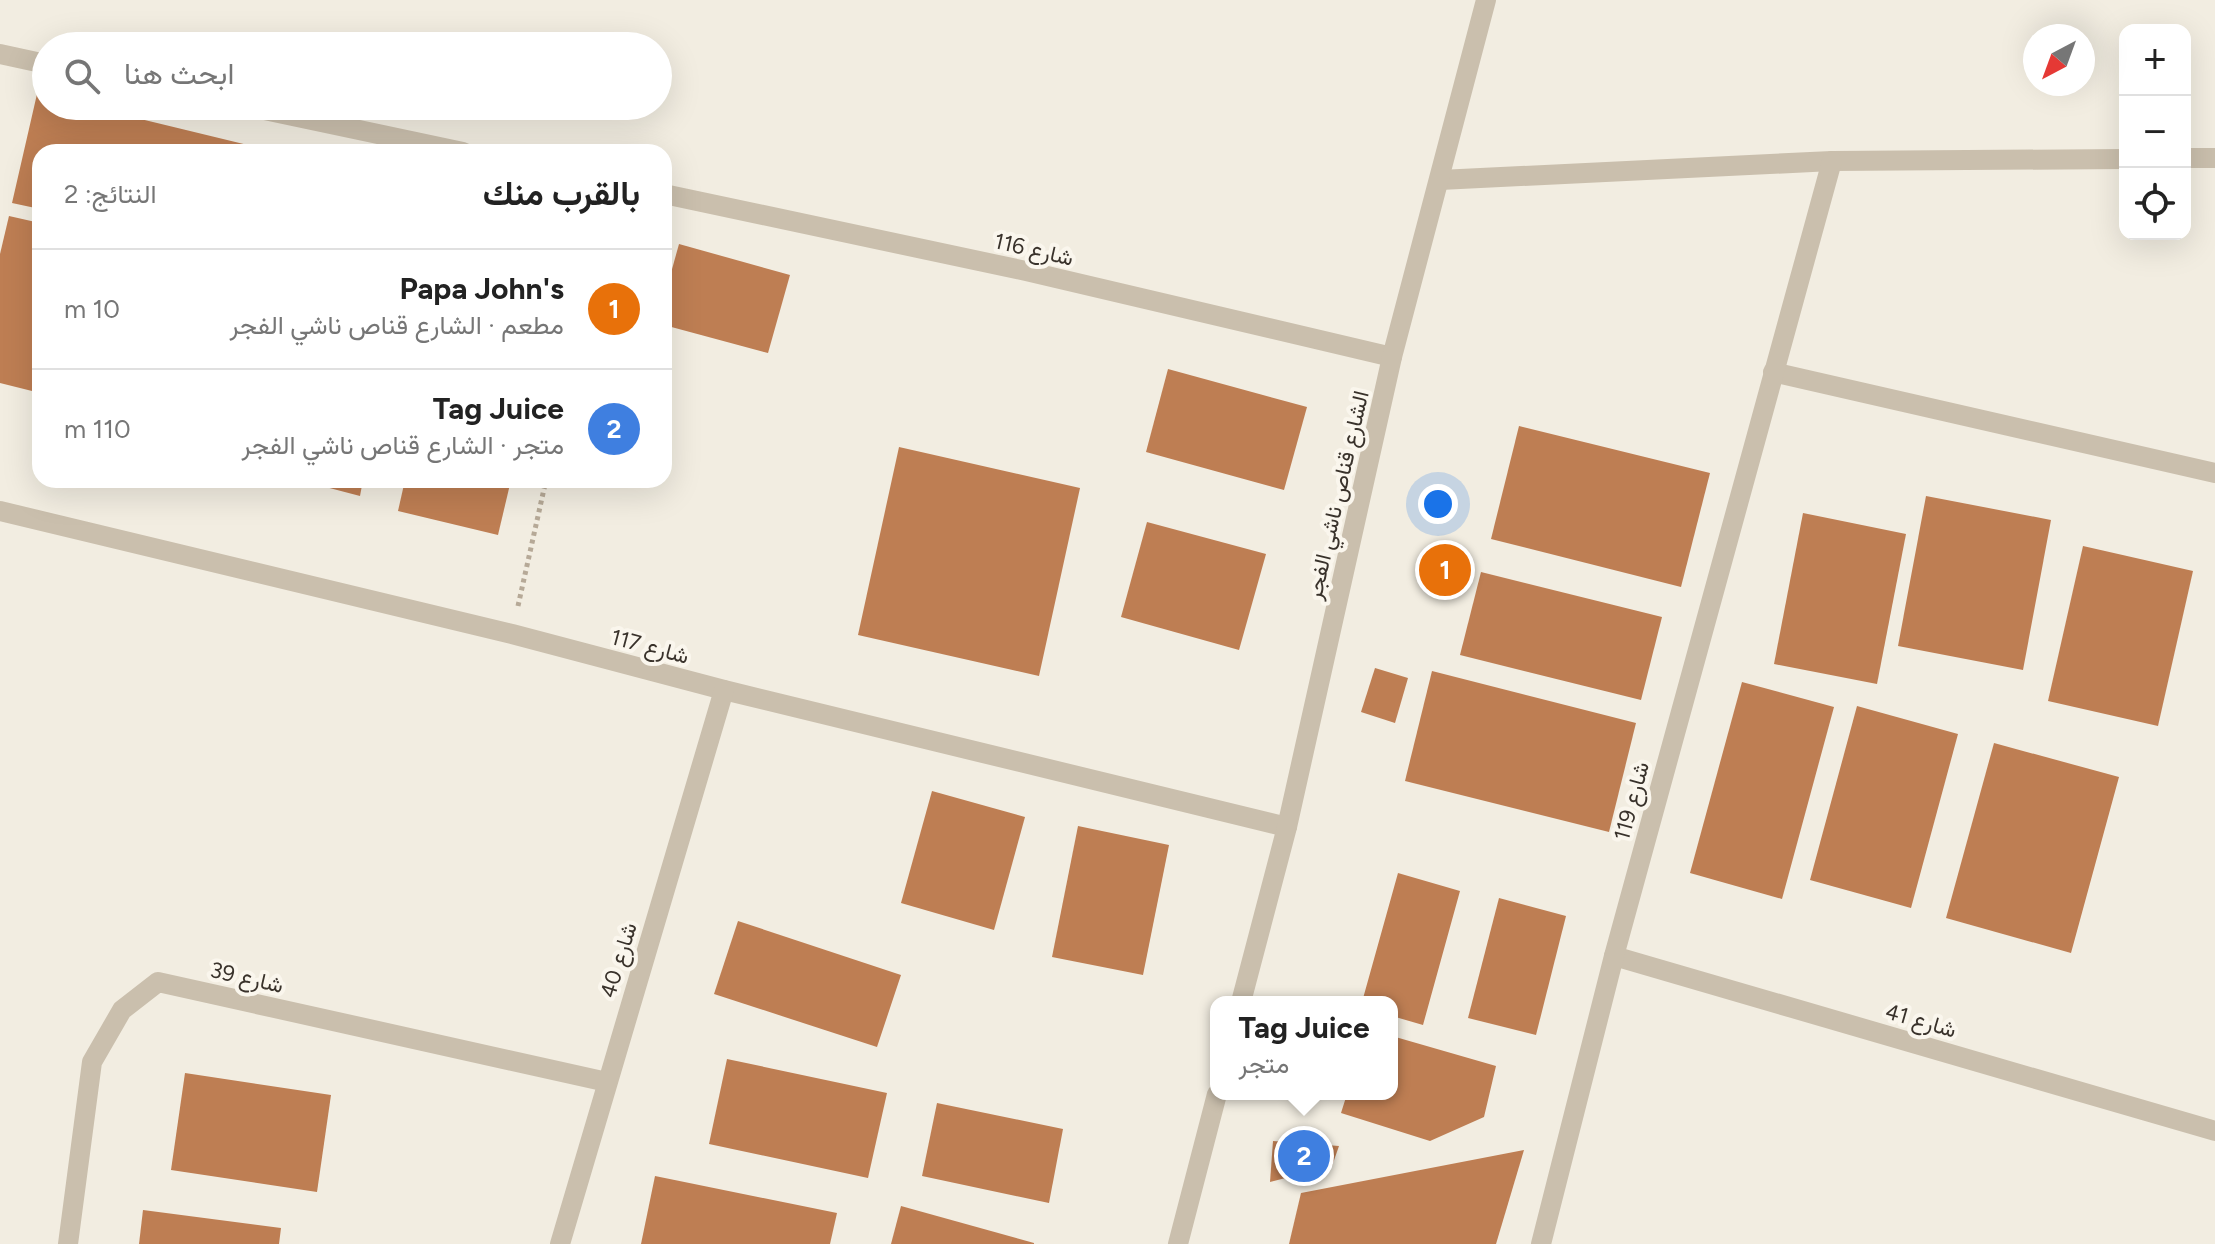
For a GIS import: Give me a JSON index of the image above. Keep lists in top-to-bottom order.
{
  "streets": {
    "street": [
      "شارع 116",
      "الشارع قناص ناشي الفجر",
      "شارع 117",
      "شارع 119",
      "شارع 40",
      "شارع 39",
      "شارع 41"
    ]
  },
  "crossings": [
    ["شارع 116", "الشارع قناص ناشي الفجر"],
    ["الشارع قناص ناشي الفجر", "شارع 117"],
    ["شارع 117", "شارع 40"],
    ["شارع 119", "شارع 41"],
    ["شارع 40", "شارع 39"]
  ],
  "north": "bottom left",
  "page": {
    "map_buttons": ["+", "−"],
    "search": "ابحث هنا",
    "heading": ["بالقرب منك", "النتائج: 2"],
    "list": [
      {
        "mark": "1",
        "name": "Papa John's",
        "note": "مطعم · الشارع قناص ناشي الفجر",
        "value": "10 m"
      },
      {
        "mark": "2",
        "name": "Tag Juice",
        "note": "متجر · الشارع قناص ناشي الفجر",
        "value": "110 m"
      }
    ],
    "pins": ["1", "2"],
    "popup": ["Tag Juice", "متجر"]
  }
}
